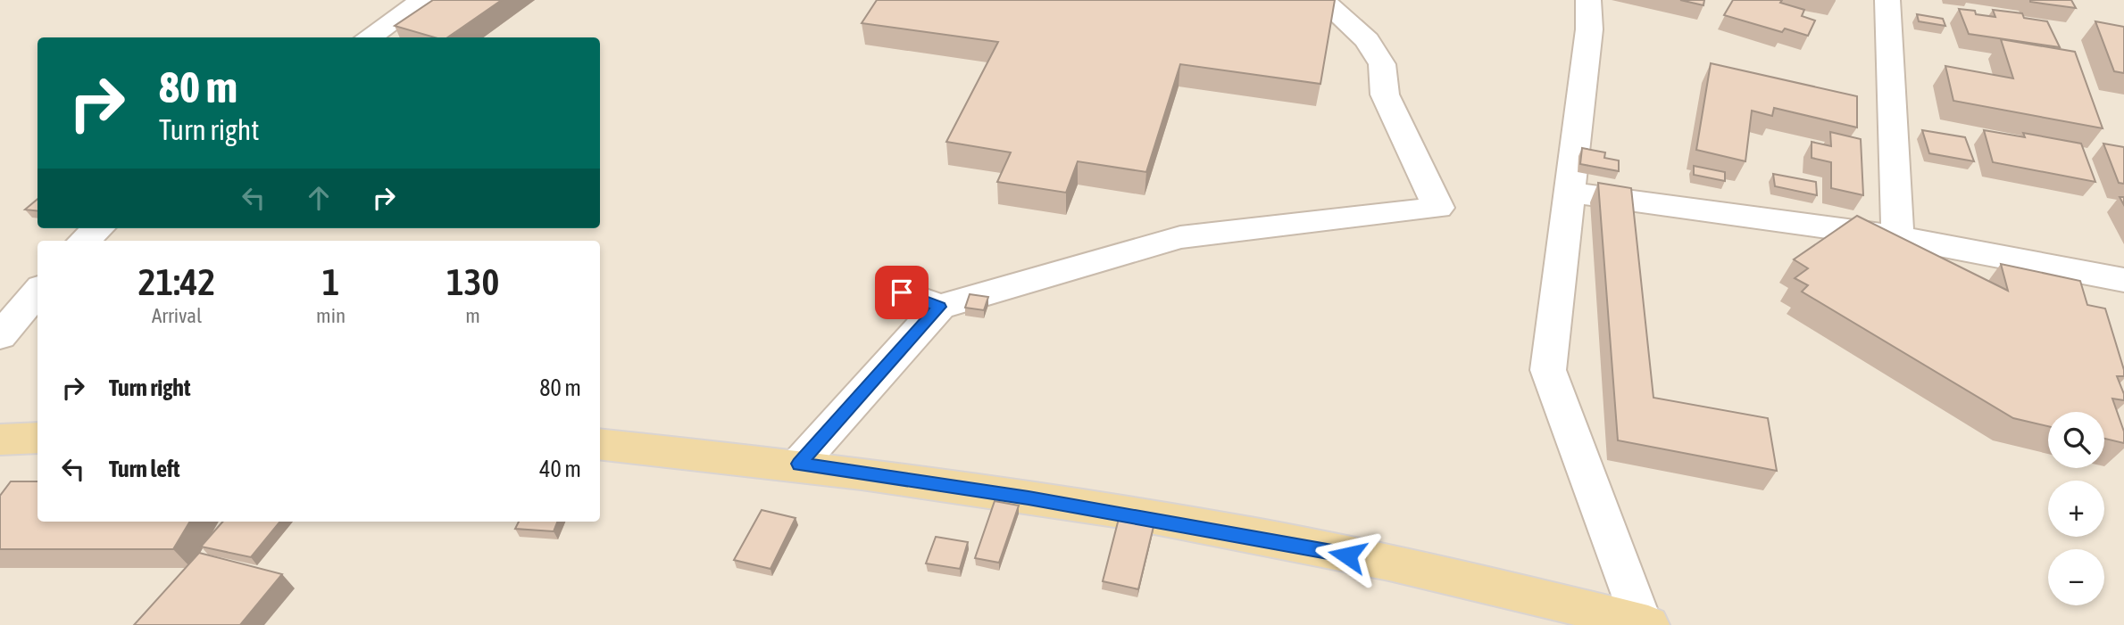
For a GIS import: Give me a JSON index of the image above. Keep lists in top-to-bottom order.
{
  "page": {
    "turn": ["80 m", "Turn right"],
    "eta": [
      "21:42",
      "Arrival",
      "1",
      "min",
      "130",
      "m"
    ],
    "list": [
      {
        "name": "Turn right",
        "value": "80 m"
      },
      {
        "name": "Turn left",
        "value": "40 m"
      }
    ],
    "map_buttons": ["+", "−"]
  }
}
